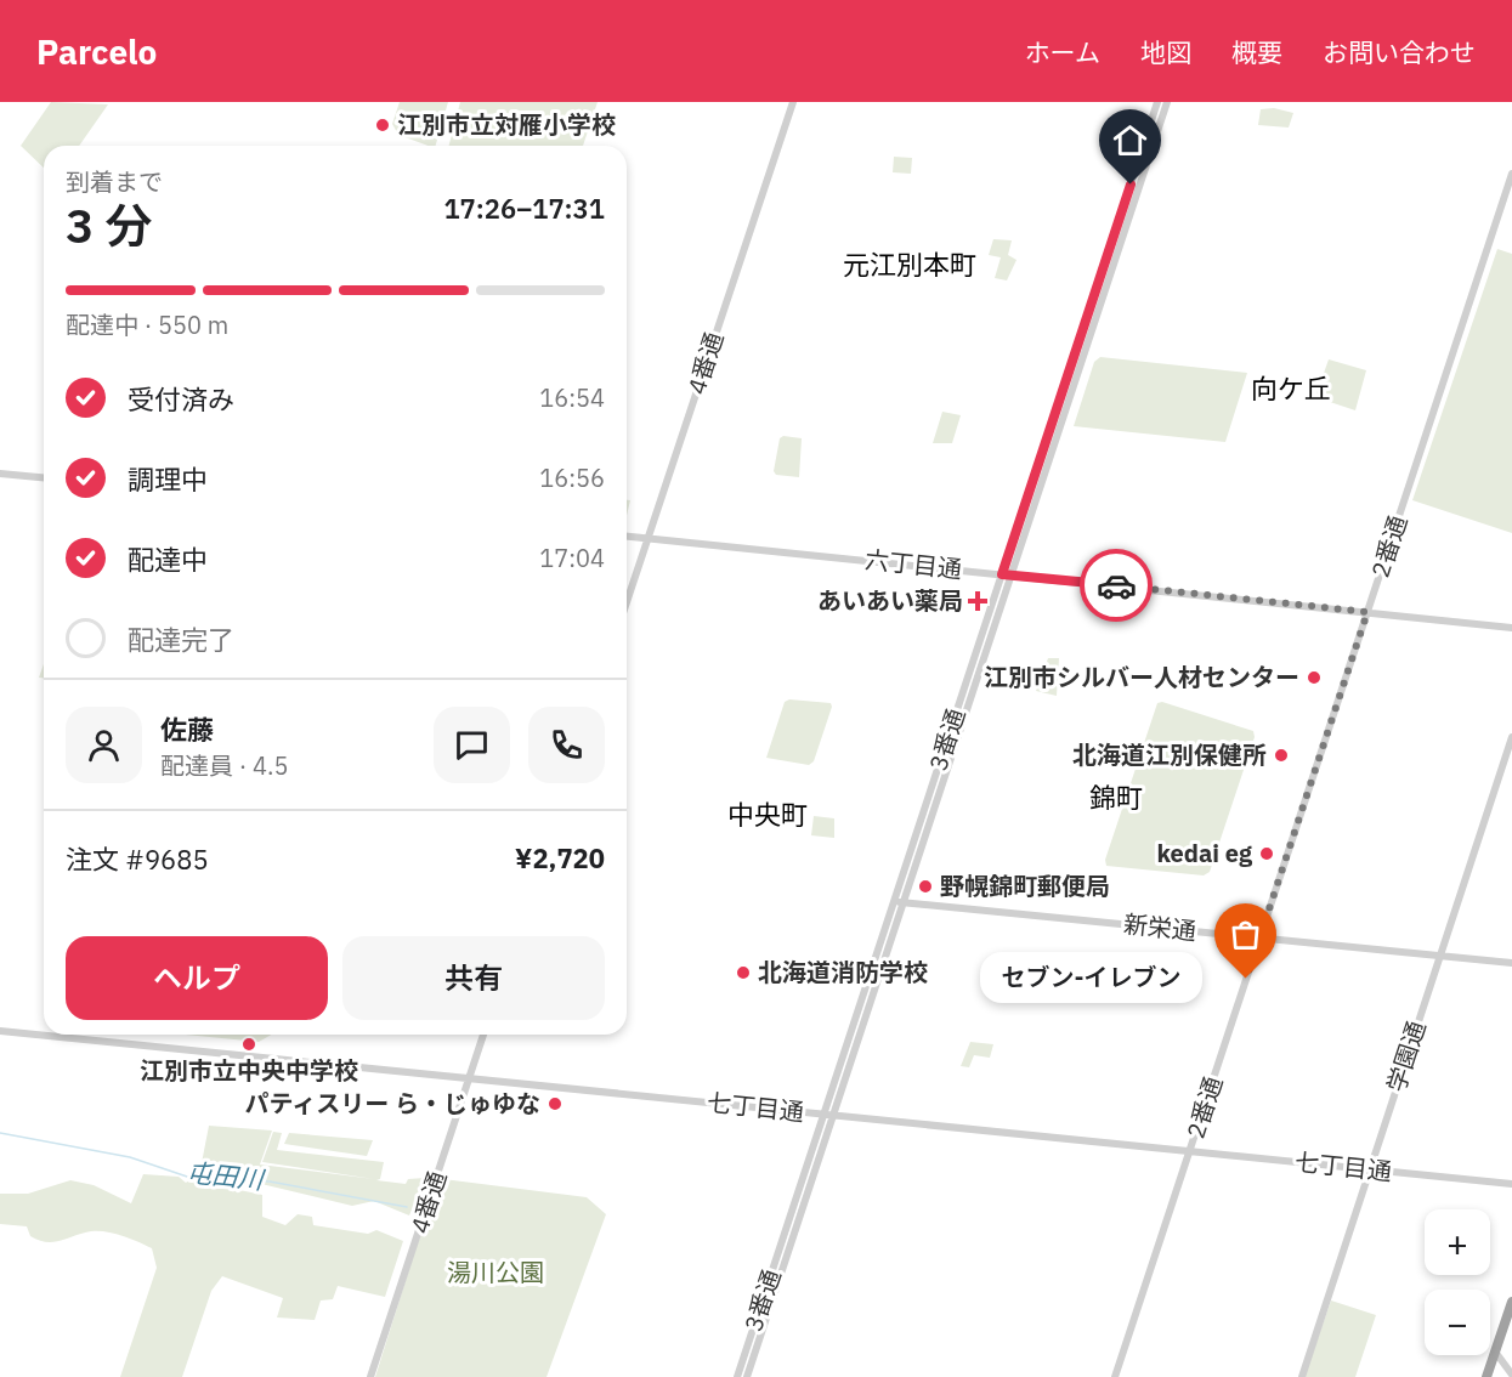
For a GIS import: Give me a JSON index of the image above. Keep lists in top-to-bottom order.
{
  "streets": {
    "street": [
      "4番通",
      "2番通",
      "六丁目通",
      "3番通",
      "新栄通",
      "学園通",
      "七丁目通"
    ]
  },
  "crossings": [
    ["4番通", "六丁目通"],
    ["4番通", "七丁目通"],
    ["2番通", "六丁目通"],
    ["2番通", "新栄通"],
    ["2番通", "七丁目通"],
    ["六丁目通", "3番通"],
    ["3番通", "新栄通"],
    ["3番通", "七丁目通"],
    ["新栄通", "学園通"],
    ["学園通", "七丁目通"]
  ],
  "districts": [
    "元江別本町",
    "向ケ丘",
    "錦町",
    "中央町"
  ],
  "water": ["屯田川"],
  "parks": ["湯川公園"],
  "places": {
    "other": [
      "江別市立対雁小学校",
      "江別市シルバー人材センター",
      "北海道江別保健所",
      "kedai eg",
      "野幌錦町郵便局",
      "北海道消防学校",
      "セブン-イレブン",
      "江別市立中央中学校",
      "パティスリー ら・じゅゆな"
    ],
    "health": ["あいあい薬局"]
  },
  "page": {
    "header": "Parcelo",
    "nav": [
      "ホーム",
      "地図",
      "概要",
      "お問い合わせ"
    ],
    "heading": ["3 分", "到着まで", "17:26–17:31"],
    "panel": [
      "佐藤",
      "配達員 · 4.5",
      "注文 #9685",
      "¥2,720"
    ],
    "bar": "配達中 · 550 m",
    "list": [
      ["受付済み", "16:54"],
      ["調理中", "16:56"],
      ["配達中", "17:04"],
      "配達完了"
    ],
    "buttons": ["ヘルプ", "共有"],
    "bubble": "セブン-イレブン",
    "map_buttons": ["+", "−"]
  }
}
